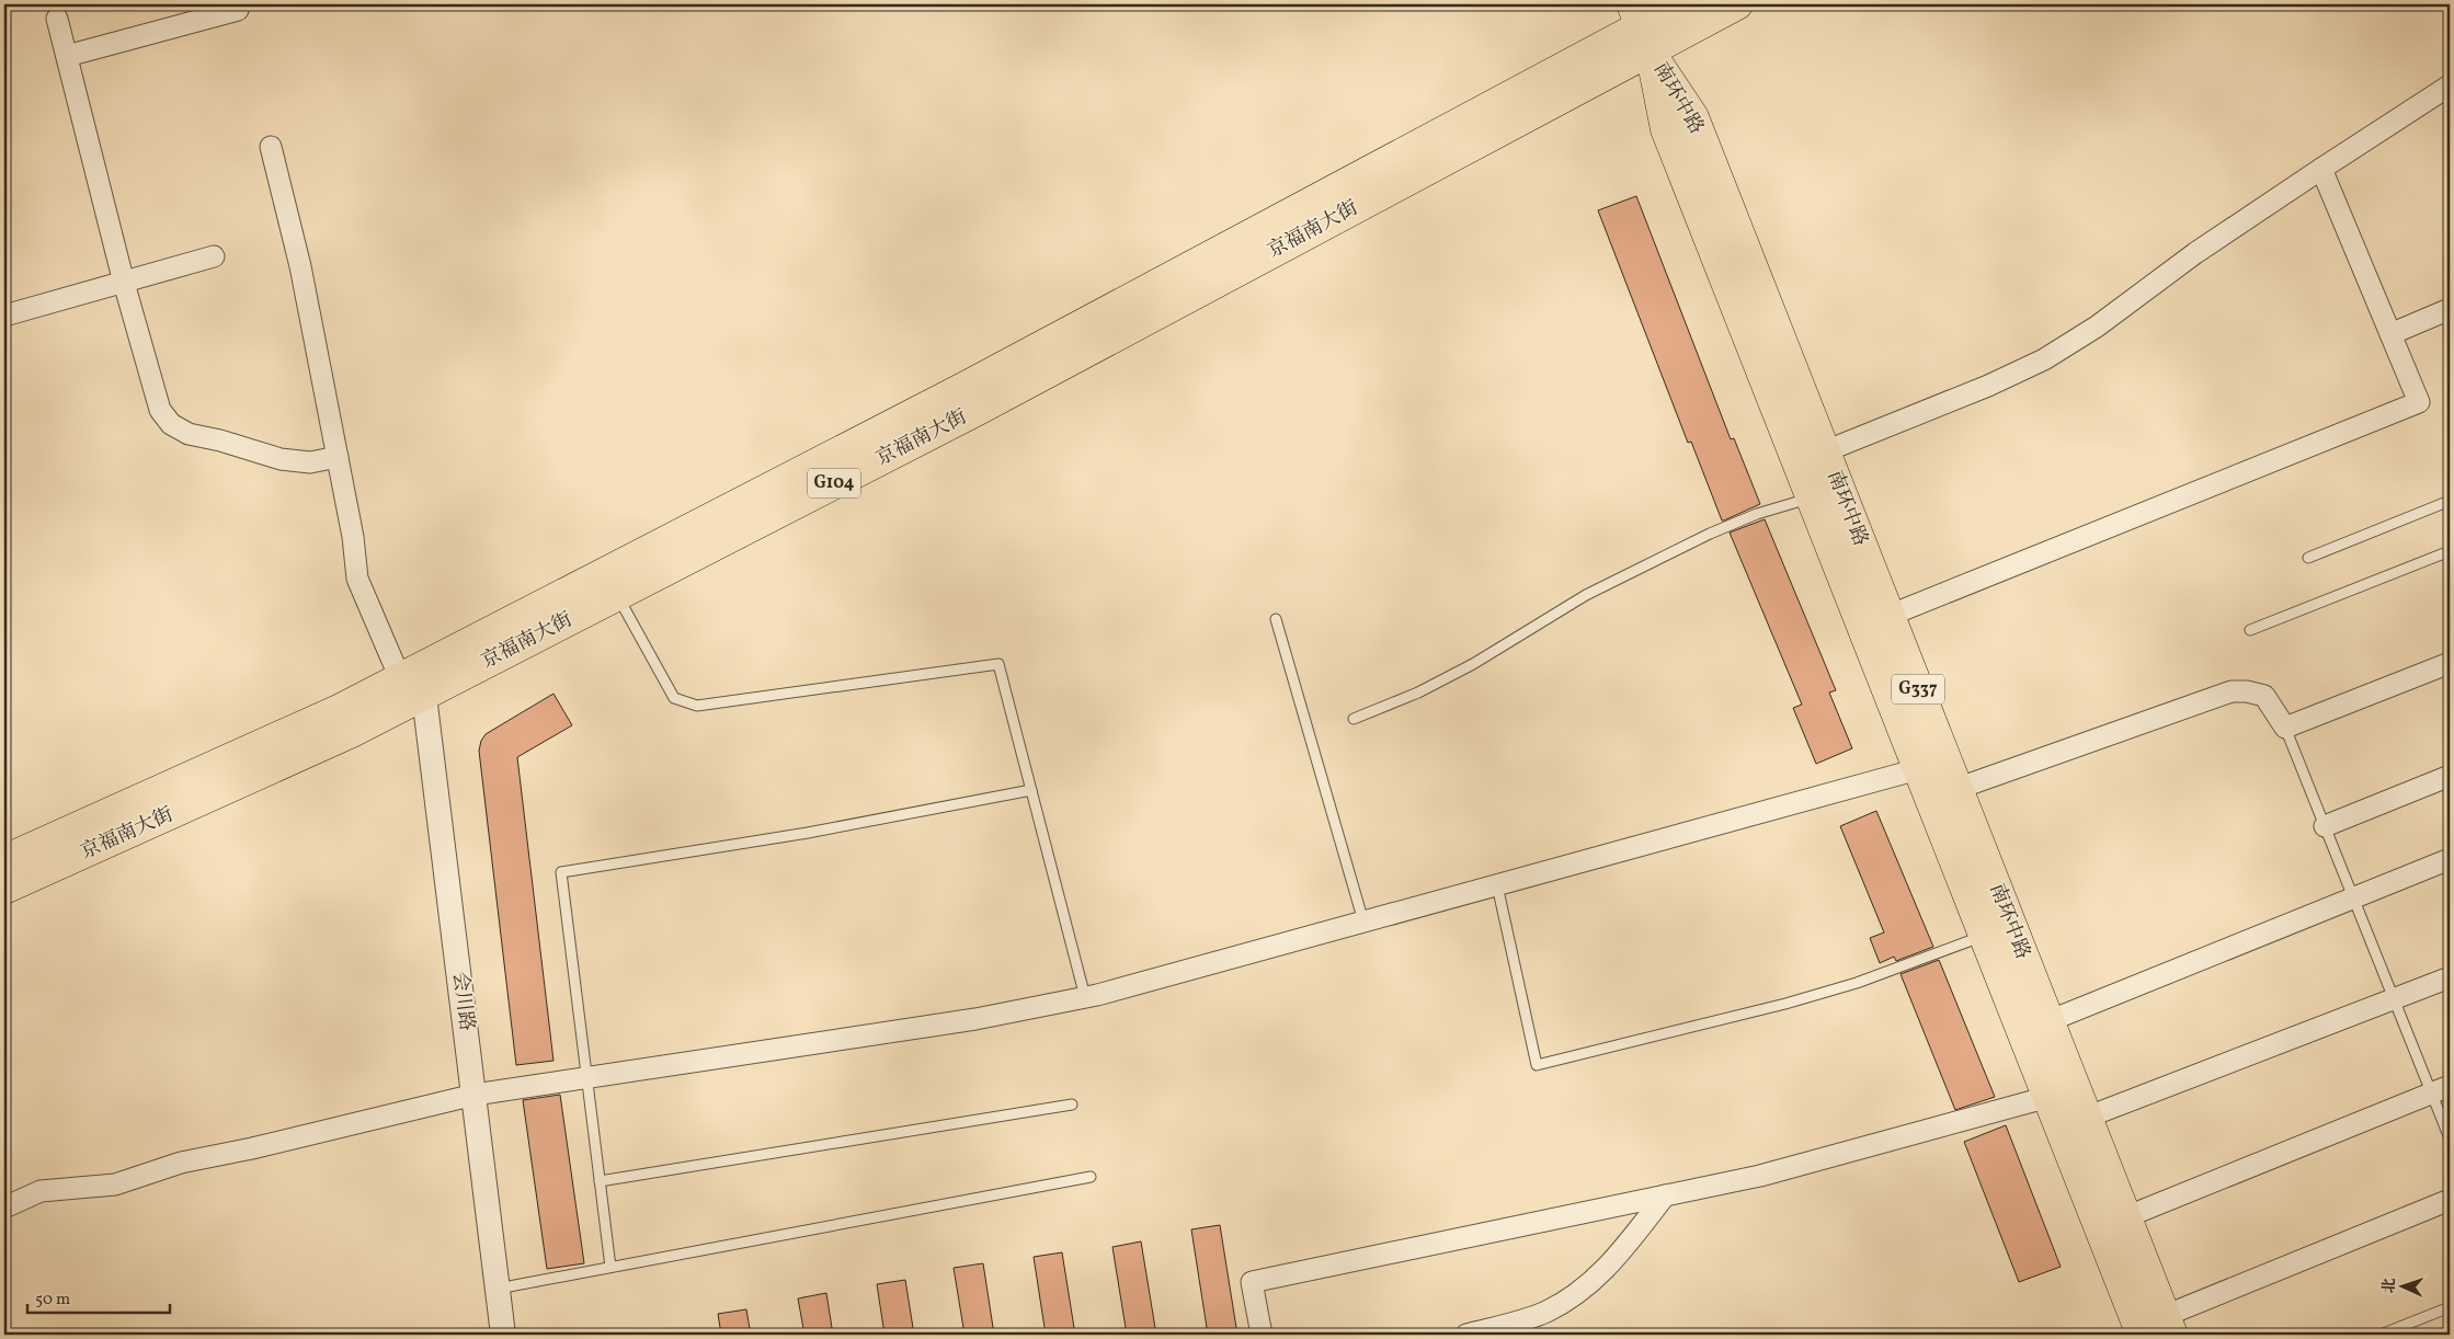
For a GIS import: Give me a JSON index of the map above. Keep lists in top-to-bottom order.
{
  "streets": {
    "highway": [
      "南环中路",
      "京福南大街",
      "G104",
      "G337"
    ],
    "street": ["会川路"]
  },
  "crossings": [
    ["南环中路", "京福南大街"],
    ["南环中路", "G104"],
    ["京福南大街", "G104"],
    ["京福南大街", "会川路"]
  ],
  "scale_bar": "50 m",
  "north": "left"
}
